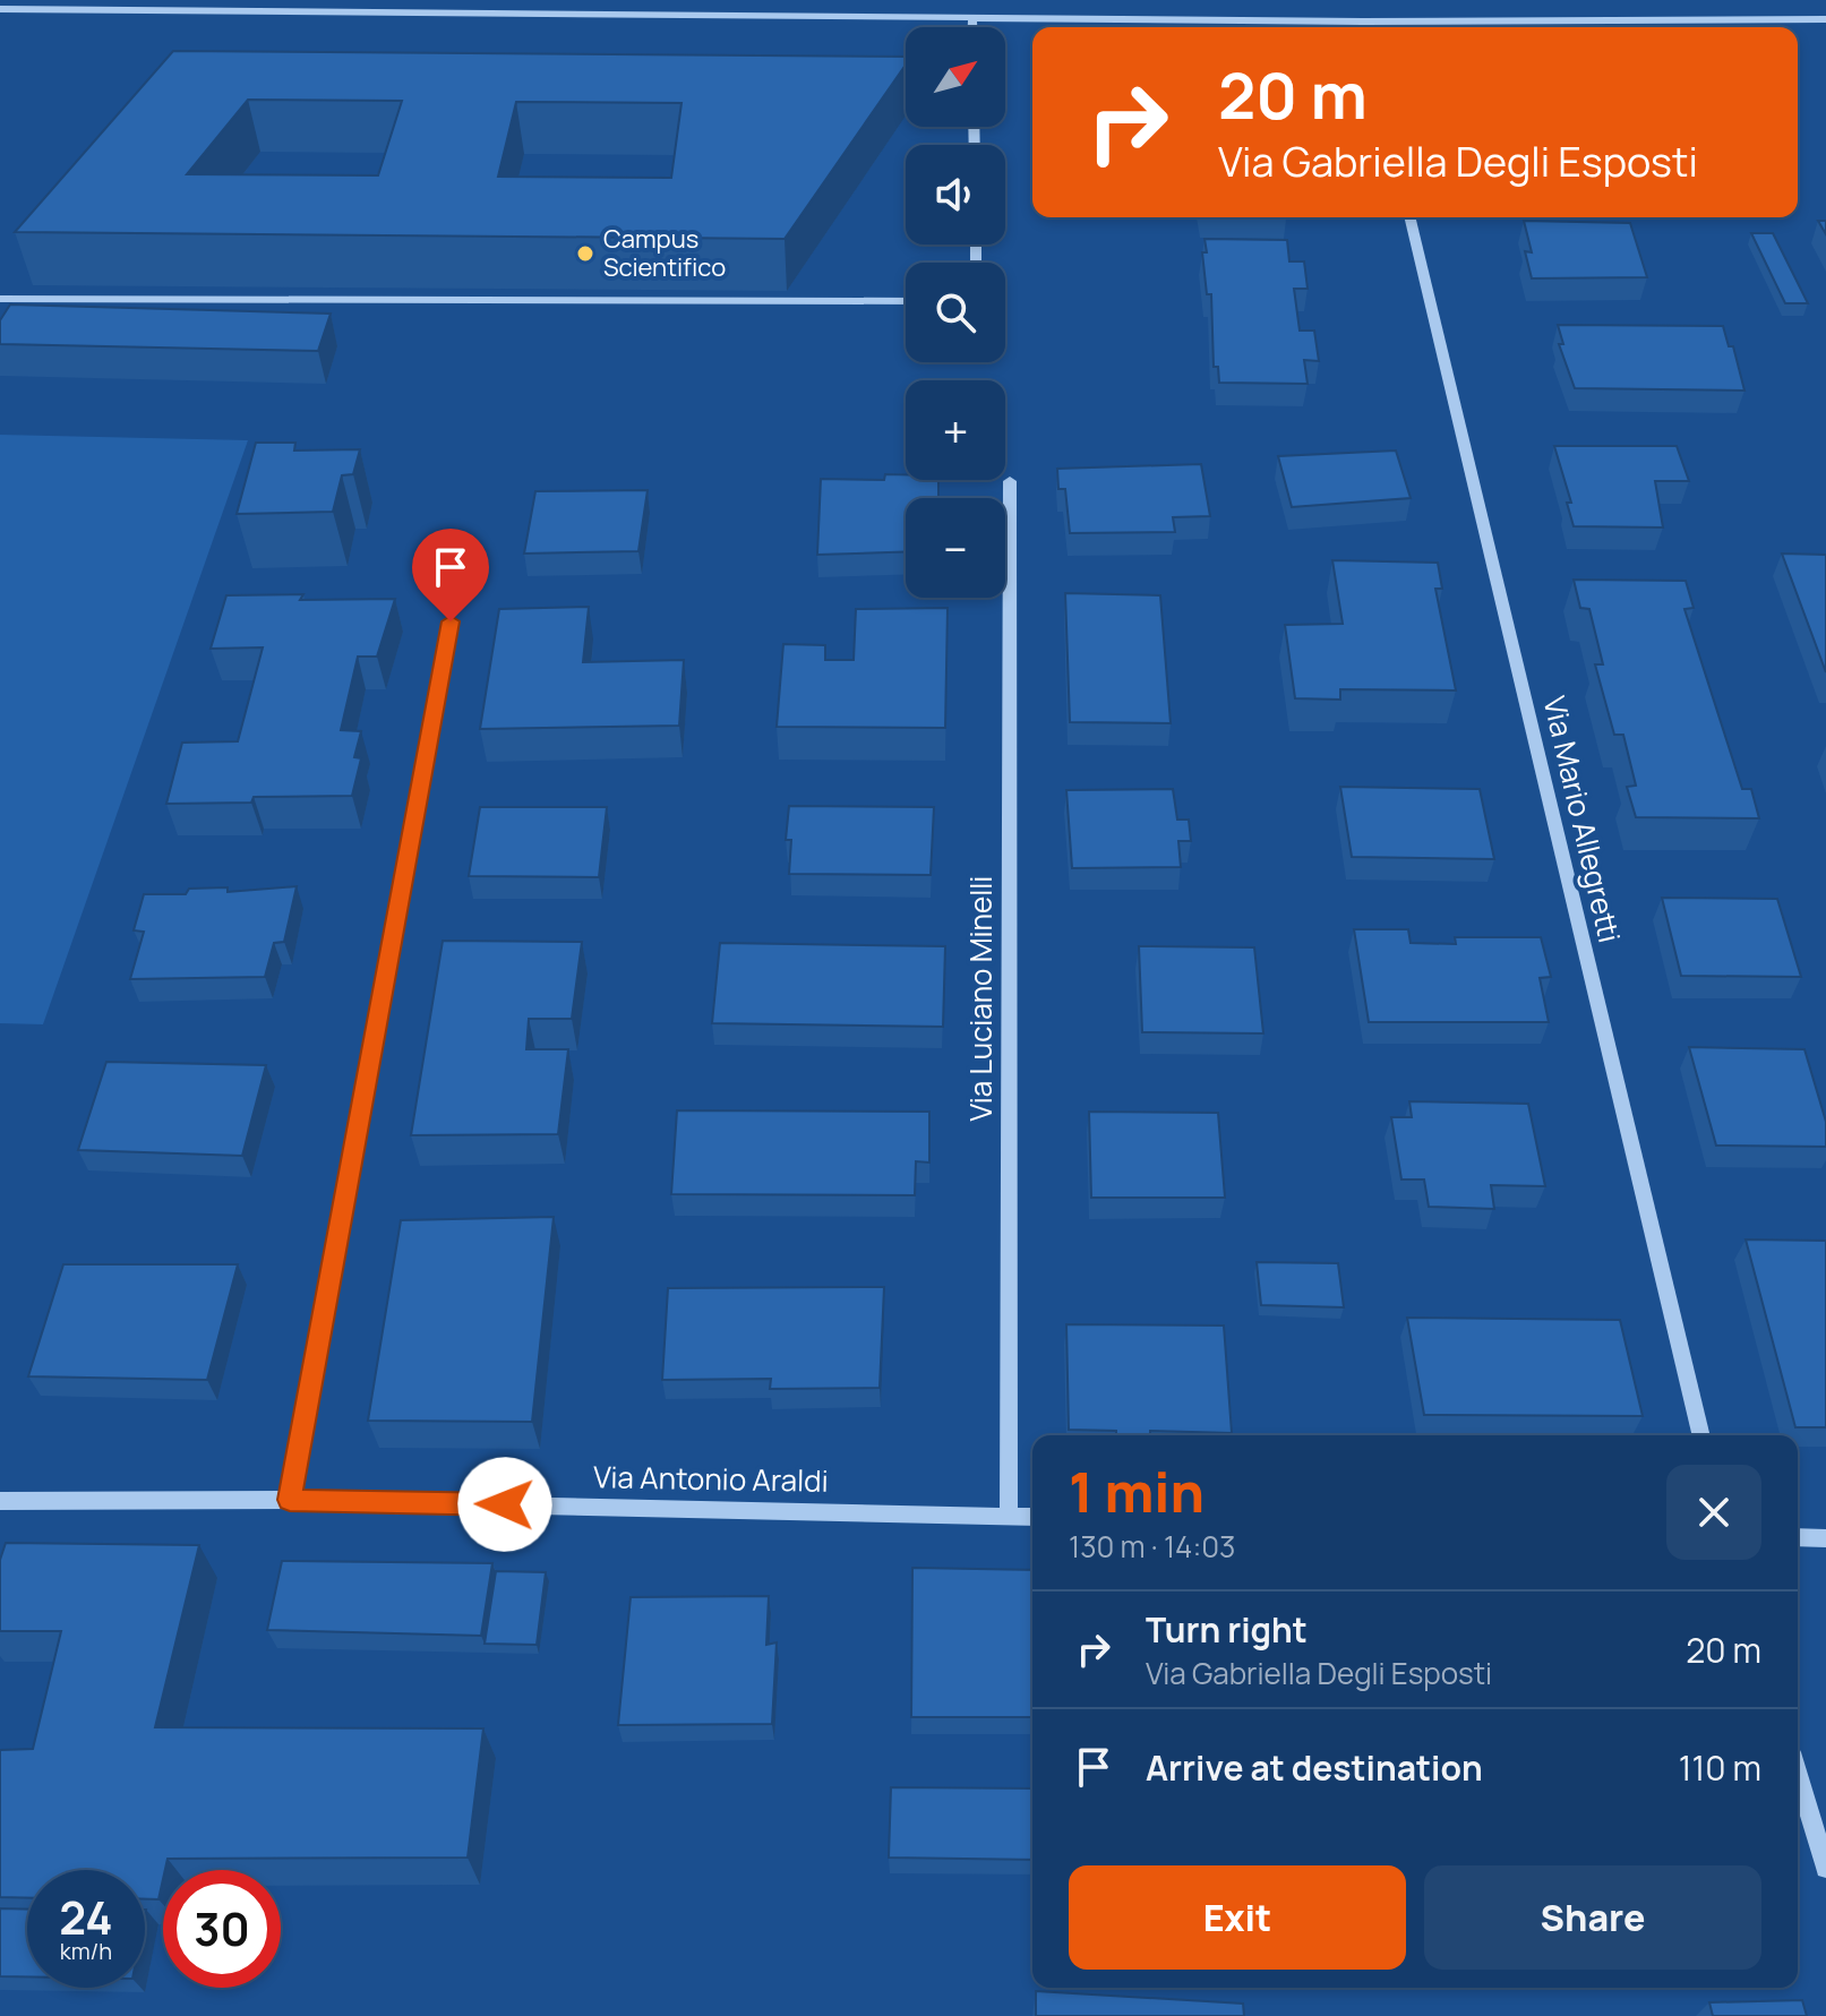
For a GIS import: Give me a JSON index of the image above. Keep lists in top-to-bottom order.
{
  "streets": {
    "street": ["Via Mario Allegretti", "Via Luciano Minelli", "Via Antonio Araldi"]
  },
  "crossings": [
    ["Via Luciano Minelli", "Via Antonio Araldi"]
  ],
  "places": ["Campus Scientifico"],
  "north": "top right",
  "page": {
    "map_buttons": ["+", "−"],
    "turn": ["20 m", "Via Gabriella Degli Esposti"],
    "heading": ["1 min", "130 m · 14:03"],
    "list": [
      {
        "name": "Turn right",
        "note": "Via Gabriella Degli Esposti",
        "value": "20 m"
      },
      {
        "name": "Arrive at destination",
        "value": "110 m"
      }
    ],
    "buttons": ["Exit", "Share"],
    "speed": "24 km/h",
    "limit": "30"
  }
}
